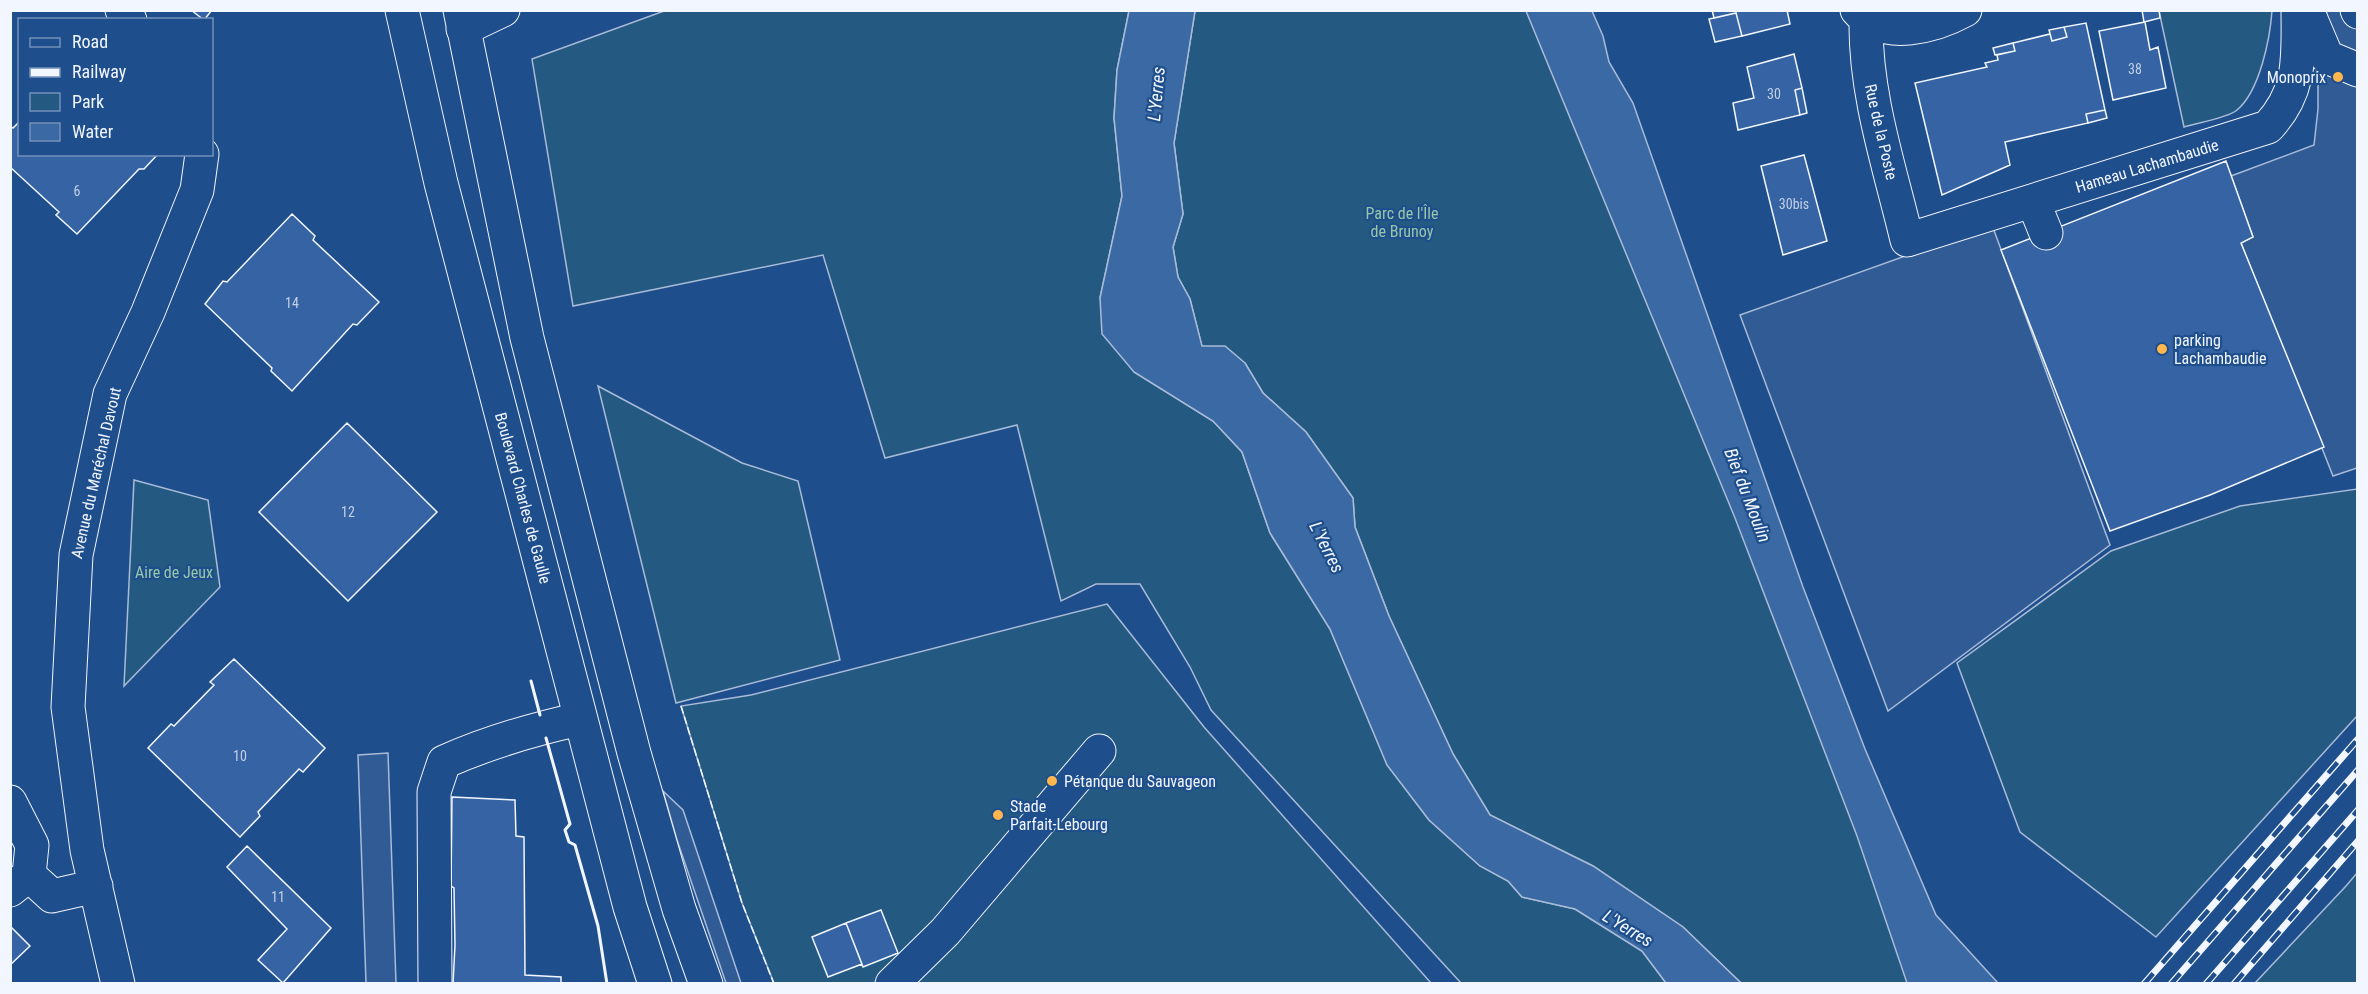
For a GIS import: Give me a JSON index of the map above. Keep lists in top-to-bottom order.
{
  "streets": {
    "main road": [
      "Rue de la Poste",
      "Hameau Lachambaudie",
      "Avenue du Maréchal Davout",
      "Boulevard Charles de Gaulle"
    ]
  },
  "crossings": [
    ["Rue de la Poste", "Hameau Lachambaudie"]
  ],
  "water": ["L'Yerres", "Bief du Moulin"],
  "parks": ["Parc de l'Île de Brunoy", "Aire de Jeux"],
  "places": [
    "Monoprix",
    "parking Lachambaudie",
    "Pétanque du Sauvageon",
    "Stade Parfait-Lebourg"
  ],
  "house_numbers": [
    "38",
    "30",
    "6",
    "30bis",
    "14",
    "12",
    "10",
    "11"
  ],
  "legend": [
    "Road",
    "Railway",
    "Park",
    "Water"
  ]
}
